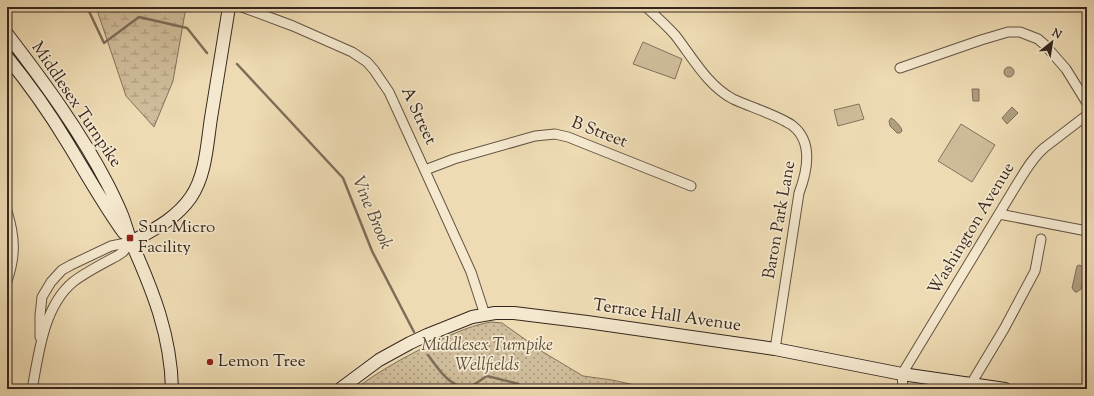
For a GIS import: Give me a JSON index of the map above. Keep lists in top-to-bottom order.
{
  "streets": {
    "main road": ["Middlesex Turnpike", "Terrace Hall Avenue"],
    "street": [
      "A Street",
      "B Street",
      "Baron Park Lane",
      "Washington Avenue"
    ]
  },
  "crossings": [
    ["A Street", "B Street"],
    ["A Street", "Terrace Hall Avenue"],
    ["Baron Park Lane", "Terrace Hall Avenue"],
    ["Washington Avenue", "Terrace Hall Avenue"]
  ],
  "water": ["Vine Brook"],
  "parks": ["Middlesex Turnpike Wellfields"],
  "places": {
    "transit": ["Sun Micro Facility"],
    "other": ["Lemon Tree"]
  },
  "north": "top right"
}
